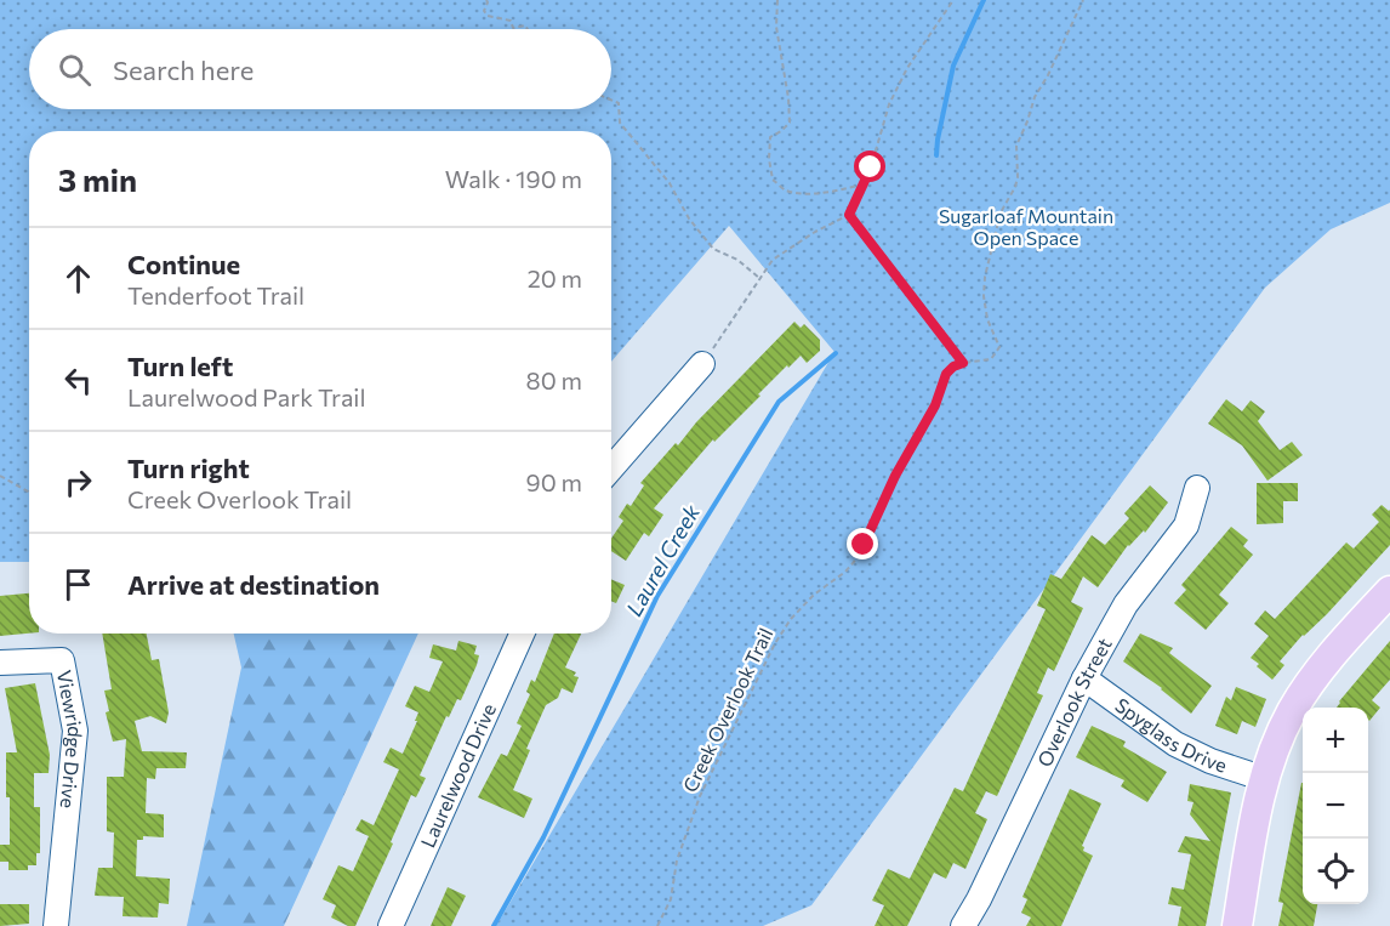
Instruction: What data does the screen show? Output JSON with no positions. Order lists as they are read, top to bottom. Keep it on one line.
{"streets":{"street":["Overlook Street","Spyglass Drive","Viewridge Drive","Laurelwood Drive"],"path":["Creek Overlook Trail"]},"crossings":[["Overlook Street","Spyglass Drive"]],"water":["Laurel Creek"],"parks":["Sugarloaf Mountain Open Space"],"page":{"search":"Search here","heading":["3 min","Walk · 190 m"],"list":[["Continue","Tenderfoot Trail","20 m"],["Turn left","Laurelwood Park Trail","80 m"],["Turn right","Creek Overlook Trail","90 m"],"Arrive at destination"],"map_buttons":["+","−"]}}
